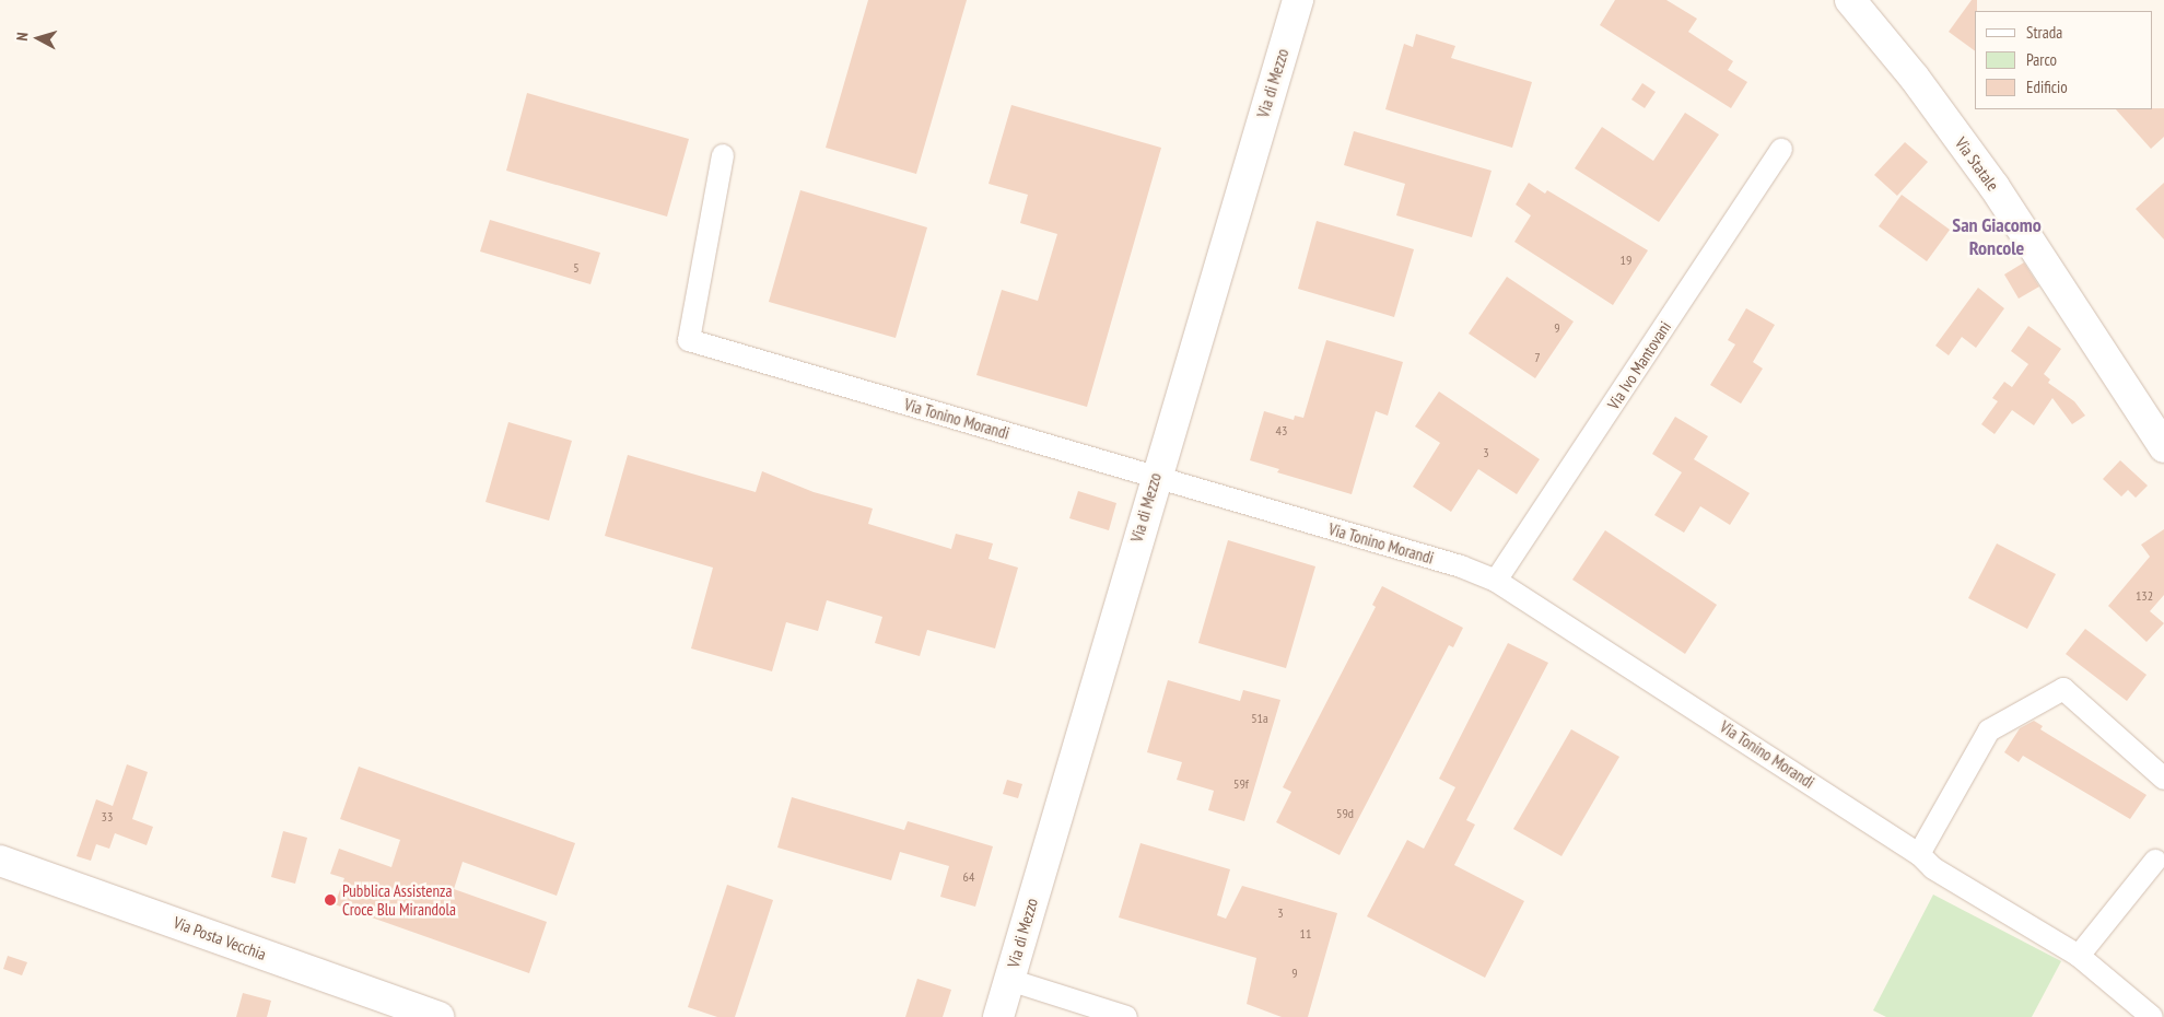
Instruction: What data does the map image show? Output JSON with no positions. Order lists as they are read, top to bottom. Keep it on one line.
{"streets":{"street":["Via di Mezzo","Via Statale","Via Ivo Mantovani","Via Tonino Morandi","Via Posta Vecchia"]},"crossings":[["Via di Mezzo","Via Tonino Morandi"],["Via Ivo Mantovani","Via Tonino Morandi"]],"districts":["San Giacomo Roncole"],"places":["Pubblica Assistenza Croce Blu Mirandola"],"house_numbers":["19","5","9","7","43","3","132","51a","59f","59d","33","64","3","11","9"],"legend":["Strada","Parco","Edificio"],"north":"left"}
